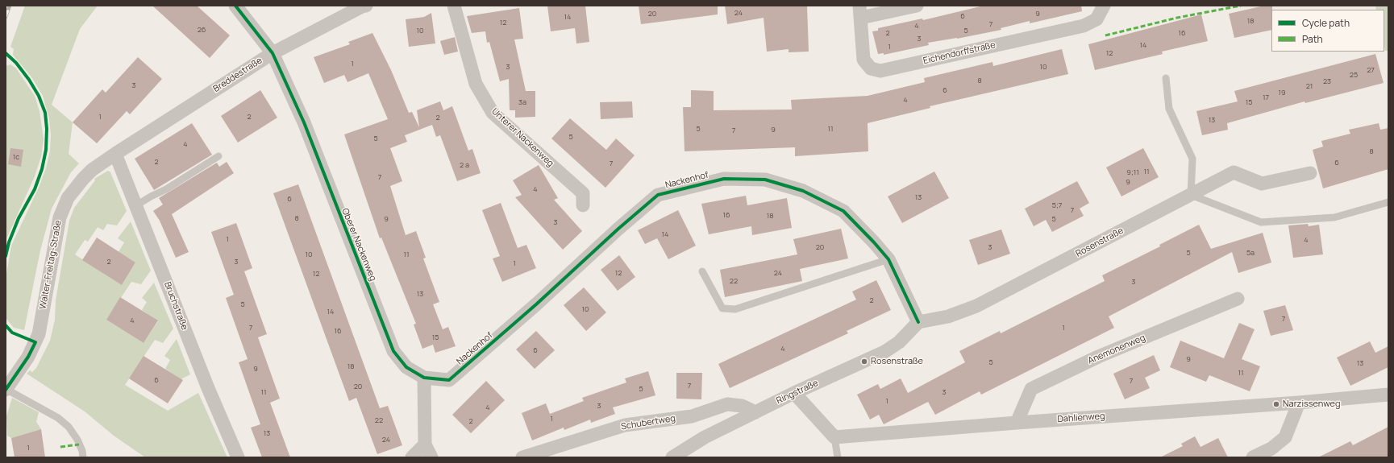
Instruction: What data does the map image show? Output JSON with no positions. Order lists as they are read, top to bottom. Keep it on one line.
{"streets":{"street":["Eichendorffstraße","Breddestraße","Unterer Nackenweg","Nackenhof","Rosenstraße","Oberer Nackenweg","Walter-Freitag-Straße","Bruchstraße","Anemonenweg","Ringstraße","Dahlienweg","Schubertweg"]},"crossings":[["Breddestraße","Oberer Nackenweg"],["Breddestraße","Walter-Freitag-Straße"],["Breddestraße","Bruchstraße"],["Nackenhof","Rosenstraße"],["Nackenhof","Oberer Nackenweg"],["Nackenhof","Ringstraße"],["Rosenstraße","Ringstraße"],["Walter-Freitag-Straße","Bruchstraße"],["Anemonenweg","Dahlienweg"],["Ringstraße","Schubertweg"]],"places":["Rosenstraße","Narzissenweg"],"house_numbers":["24","20","9","6","14","18","12","7","4","26","10","5","2","16","3","14","1","12","1","3","10","27","25","8","23","3","21","6","19","17","4","3a","15","1","2","2","13","5","11","9","7","5","5","4","8","1c","2","6","7","2 a","11","9;11","7","9","4","13","6","5;7","7","16","18","8","9","5","3","14","1","4","20","3","5","5a","10","11","2","3","1","12","24","12","22","3","13","2","5","10","14","7","4","7","1","16","15","4","6","9","5","13","18","9","11","6","7","7","20","5","11","3","1","3","4","1","22","2","13","24","1"],"legend":["Cycle path","Path"]}
